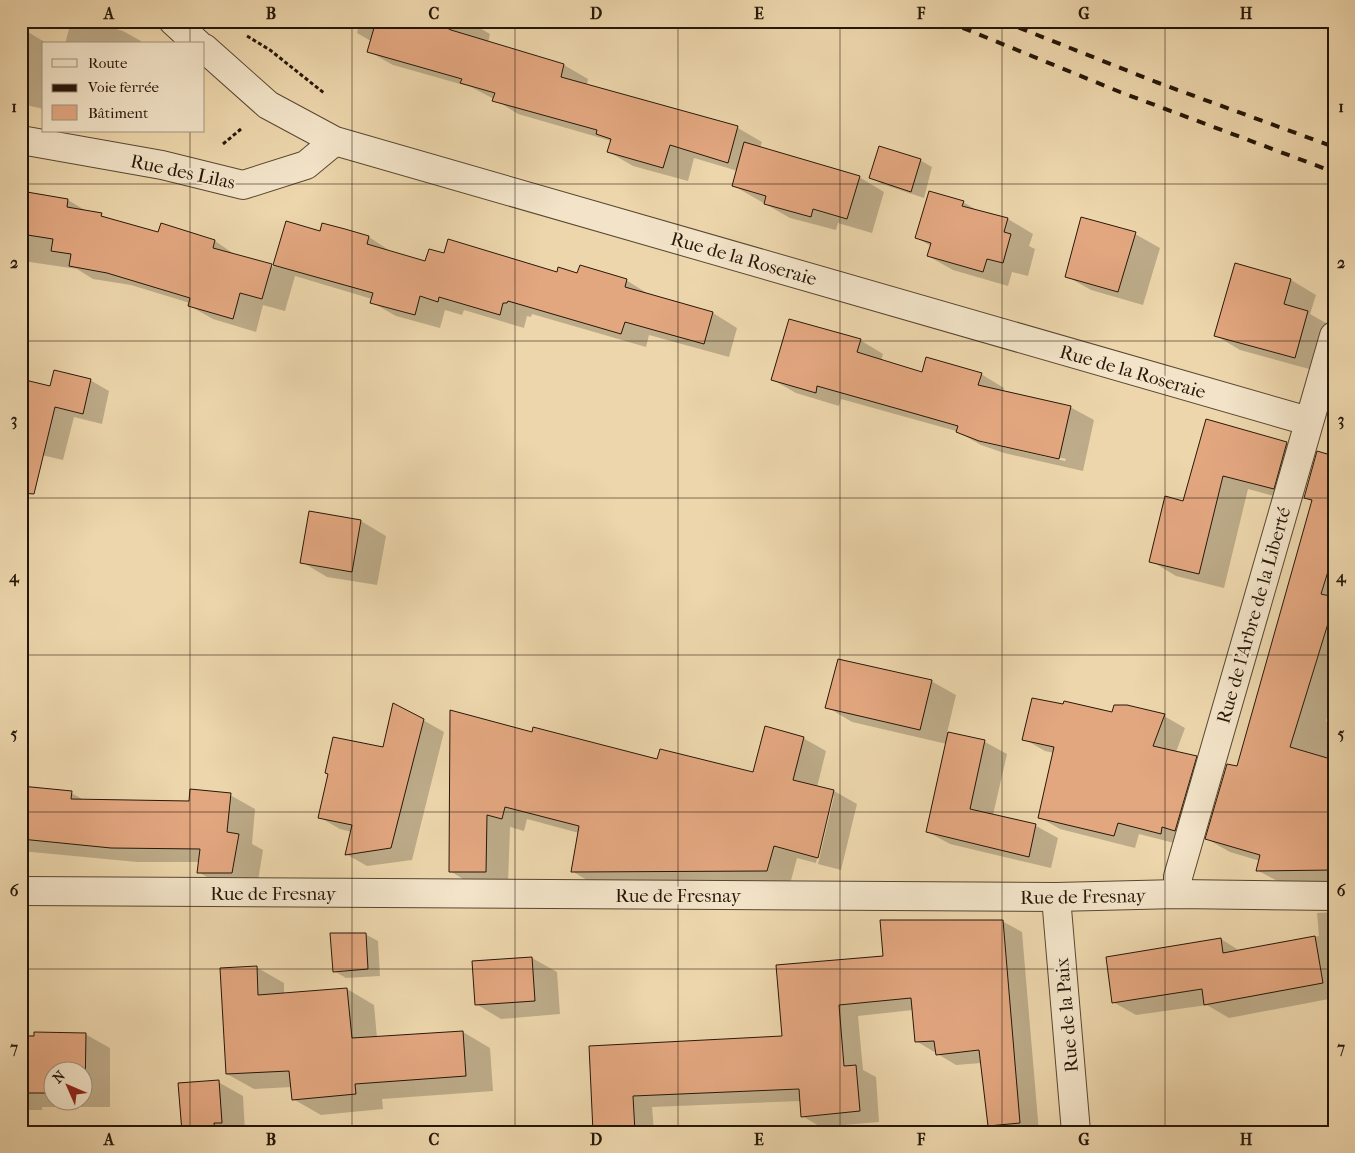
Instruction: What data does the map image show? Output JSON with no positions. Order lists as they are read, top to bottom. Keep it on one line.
{"streets":{"street":["Rue des Lilas","Rue de la Roseraie","Rue de l'Arbre de la Liberté","Rue de Fresnay","Rue de la Paix"]},"crossings":[["Rue des Lilas","Rue de la Roseraie"],["Rue de la Roseraie","Rue de l'Arbre de la Liberté"],["Rue de l'Arbre de la Liberté","Rue de Fresnay"],["Rue de Fresnay","Rue de la Paix"]],"legend":["Route","Voie ferrée","Bâtiment"],"north":"top left","grid":{"columns":["A","B","C","D","E","F","G","H"],"rows":["1","2","3","4","5","6","7"]}}
